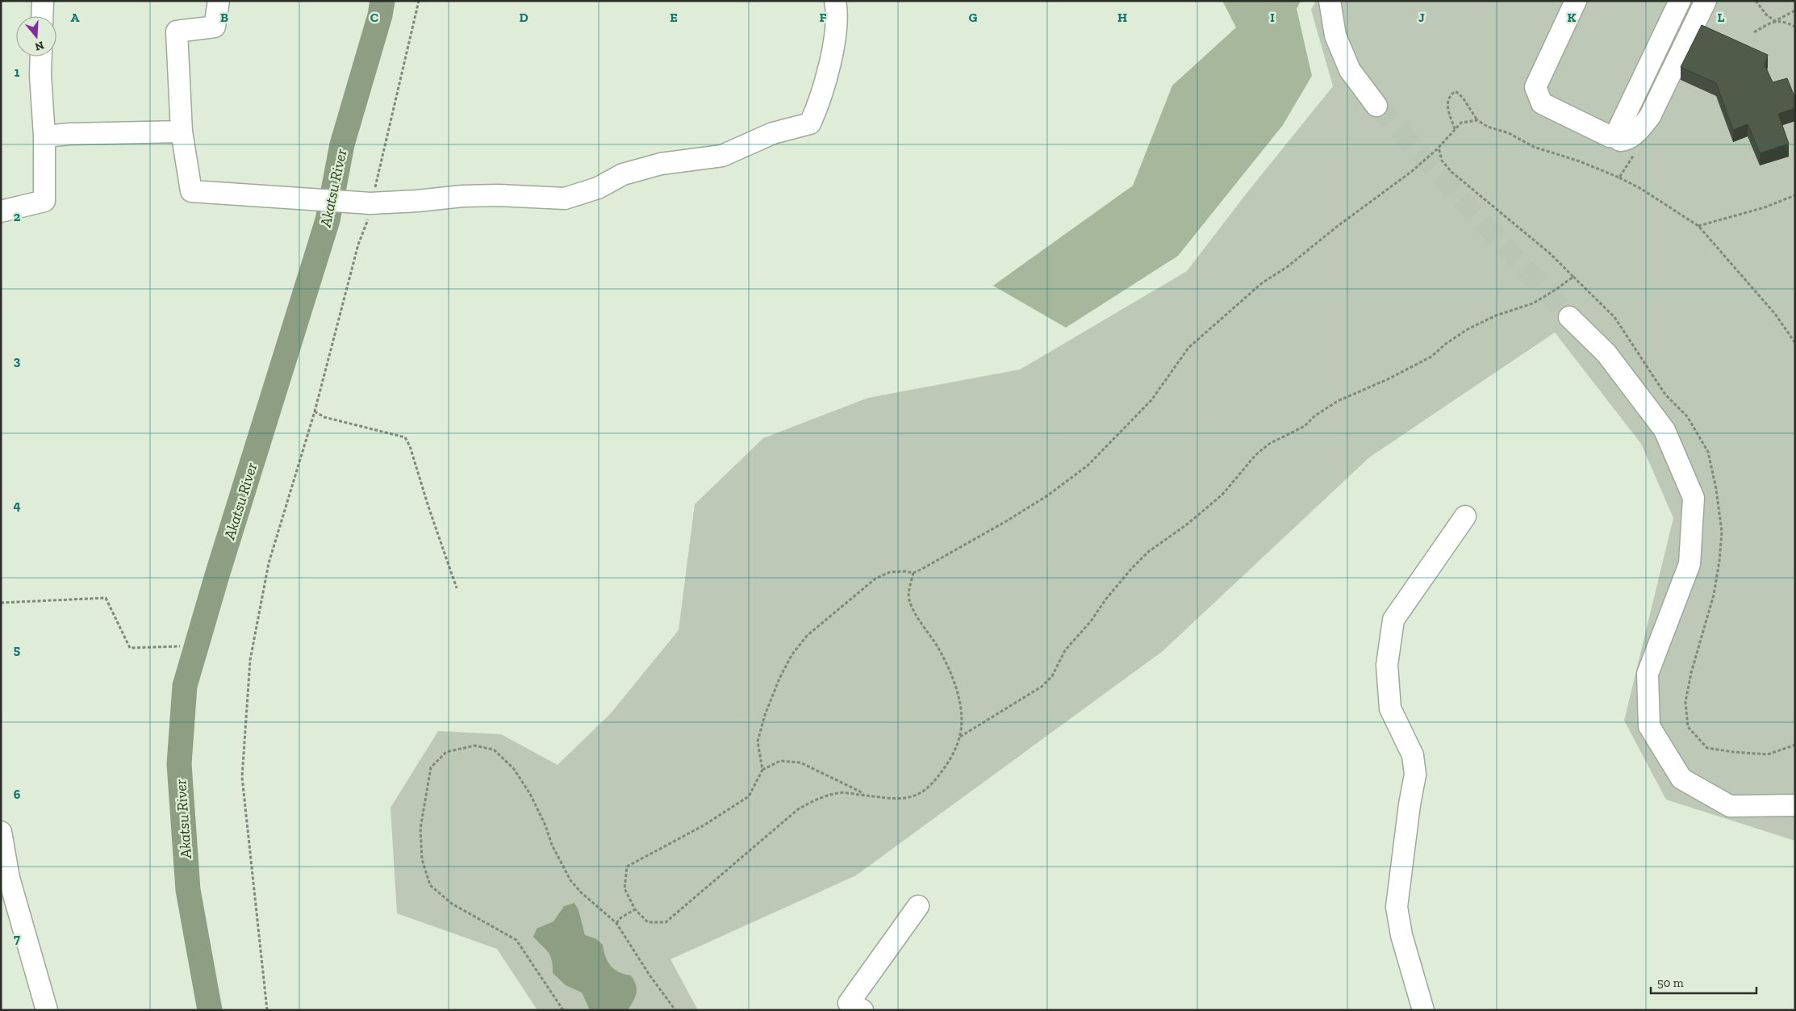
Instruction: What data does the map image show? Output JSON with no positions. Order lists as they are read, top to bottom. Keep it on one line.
{"water":["Akatsu River"],"scale_bar":"50 m","north":"bottom","grid":{"columns":["A","B","C","D","E","F","G","H","I","J","K","L"],"rows":["1","2","3","4","5","6","7"]}}
